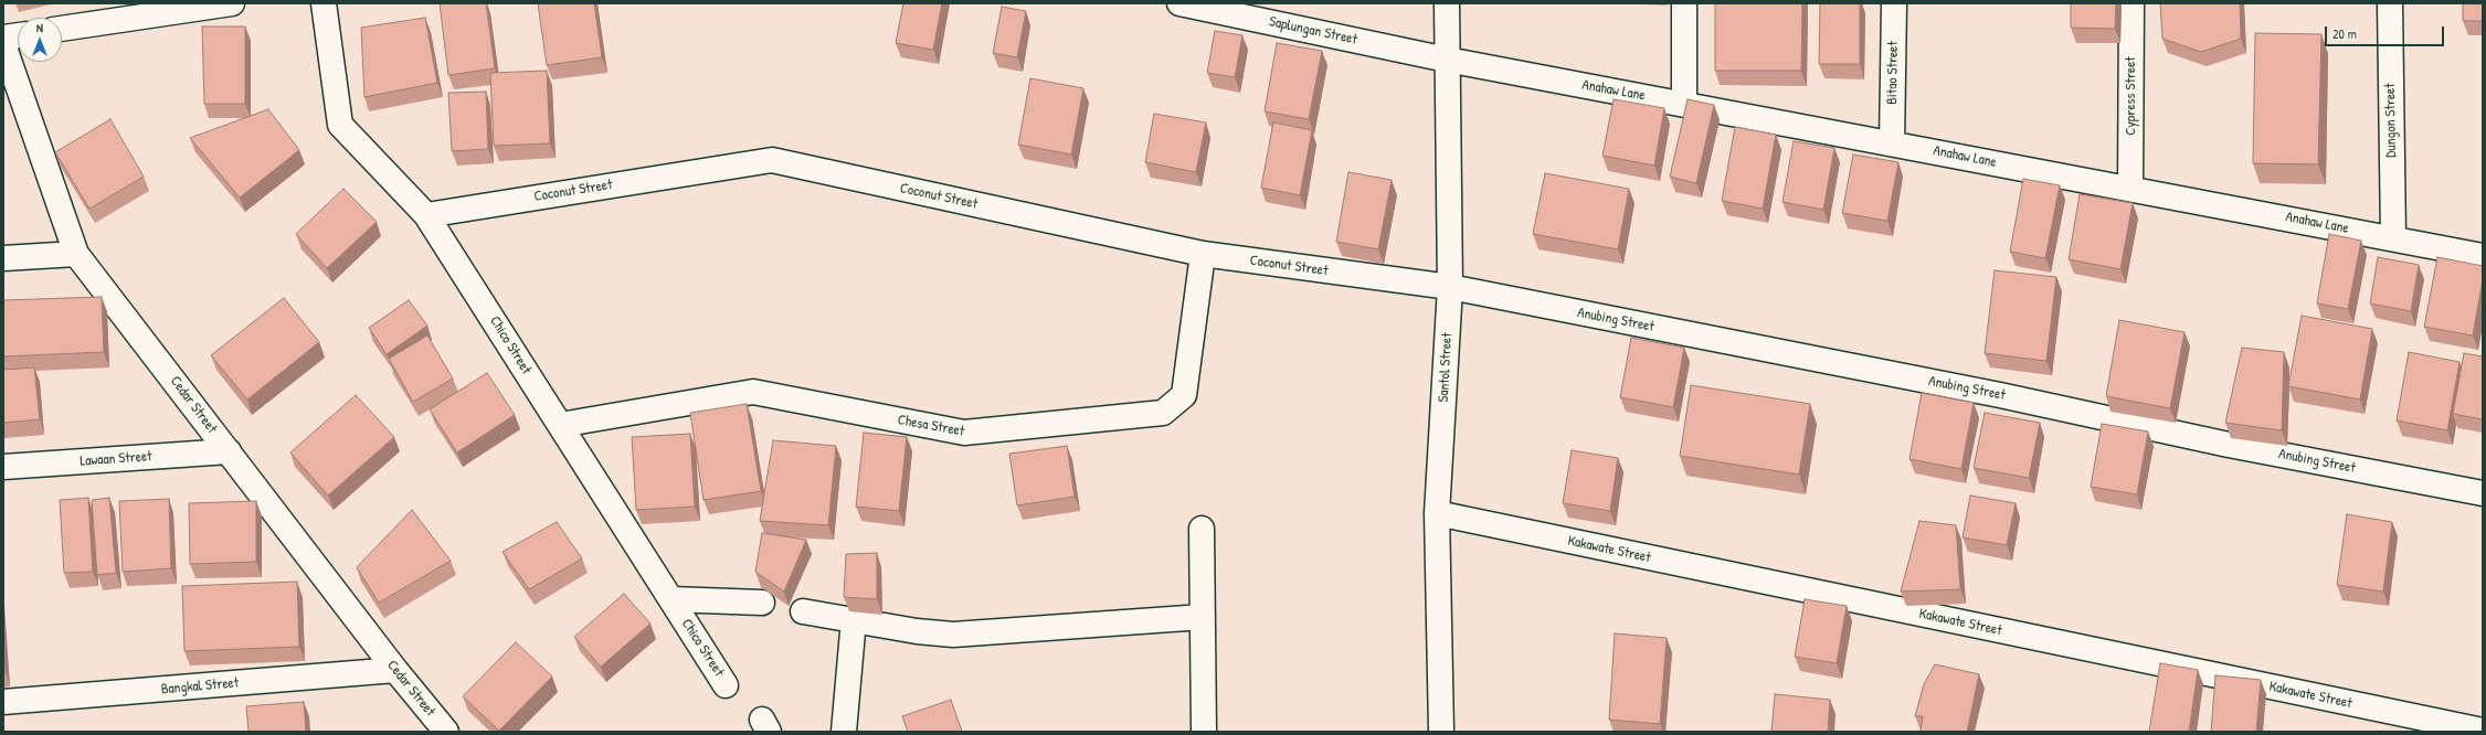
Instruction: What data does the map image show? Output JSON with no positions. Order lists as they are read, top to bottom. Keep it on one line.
{"streets":{"street":["Saplungan Street","Bitao Street","Anahaw Lane","Cypress Street","Dungon Street","Coconut Street","Anubing Street","Chico Street","Santol Street","Cedar Street","Chesa Street","Lawaan Street","Kakawate Street","Bangkal Street"]},"crossings":[["Saplungan Street","Anahaw Lane"],["Saplungan Street","Santol Street"],["Bitao Street","Anahaw Lane"],["Anahaw Lane","Cypress Street"],["Anahaw Lane","Dungon Street"],["Anahaw Lane","Santol Street"],["Coconut Street","Anubing Street"],["Coconut Street","Chico Street"],["Coconut Street","Santol Street"],["Coconut Street","Chesa Street"],["Anubing Street","Santol Street"],["Chico Street","Chesa Street"],["Santol Street","Kakawate Street"],["Cedar Street","Lawaan Street"],["Cedar Street","Bangkal Street"]],"scale_bar":"20 m","north":"top"}
